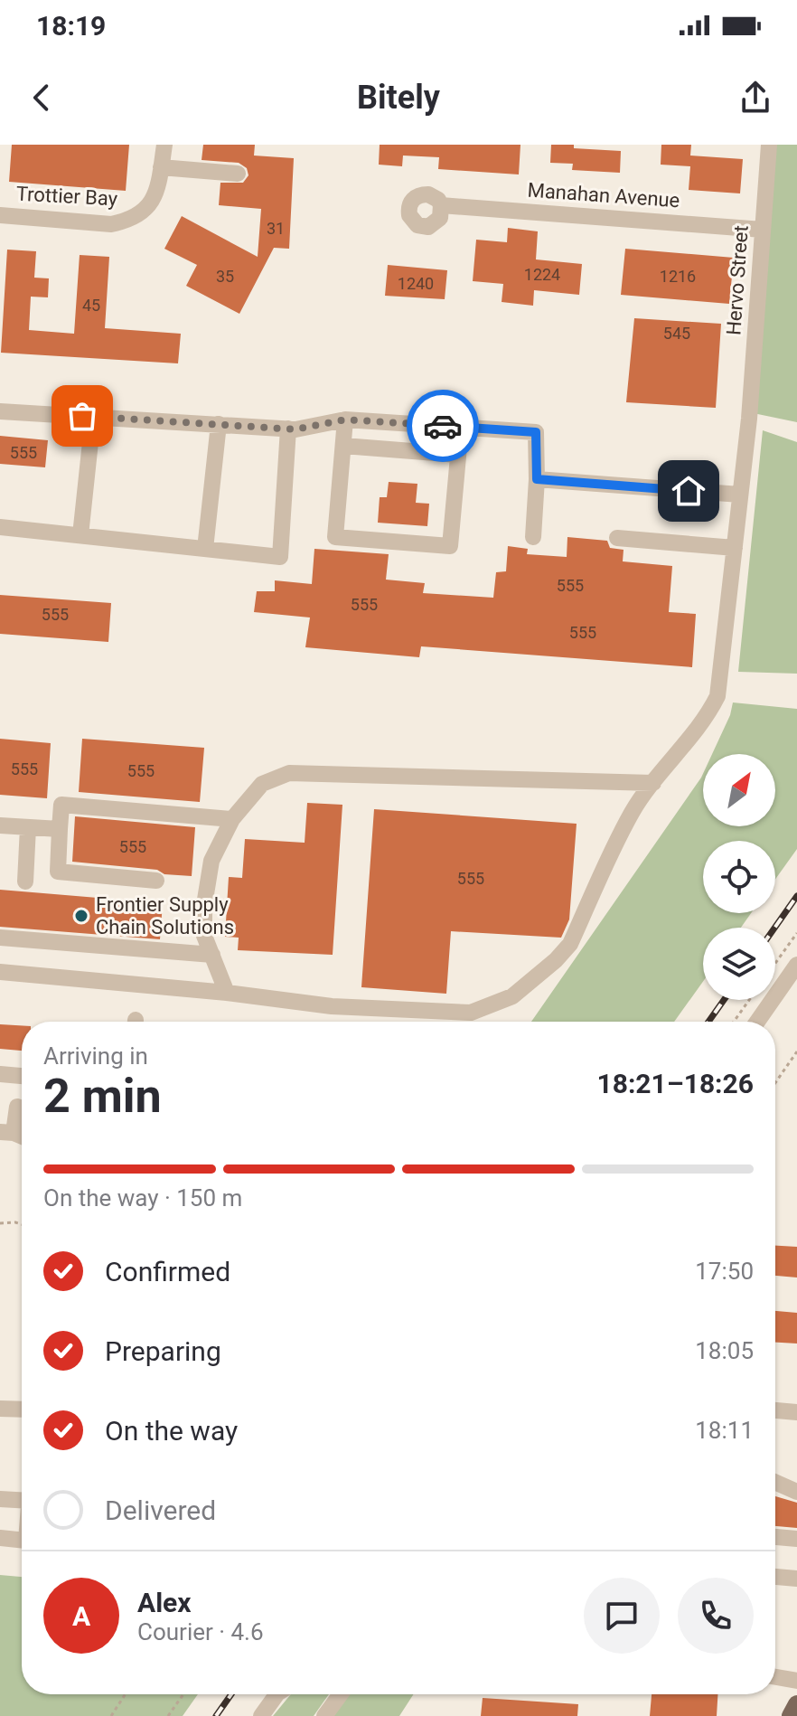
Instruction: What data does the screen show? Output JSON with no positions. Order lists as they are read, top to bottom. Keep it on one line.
{"streets":{"street":["Manahan Avenue","Trottier Bay","Hervo Street"]},"crossings":[["Manahan Avenue","Hervo Street"]],"places":["Frontier Supply Chain Solutions"],"house_numbers":["31","1224","35","1216","1240","45","545","555","555","555","555","555","555","555","555","555"],"north":"top right","page":{"status":"18:19","header":"Bitely","heading":["2 min","Arriving in","18:21–18:26"],"panel":["Alex","Courier · 4.6"],"bar":"On the way · 150 m","list":[["Confirmed","17:50"],["Preparing","18:05"],["On the way","18:11"],"Delivered"],"round":"A"}}
